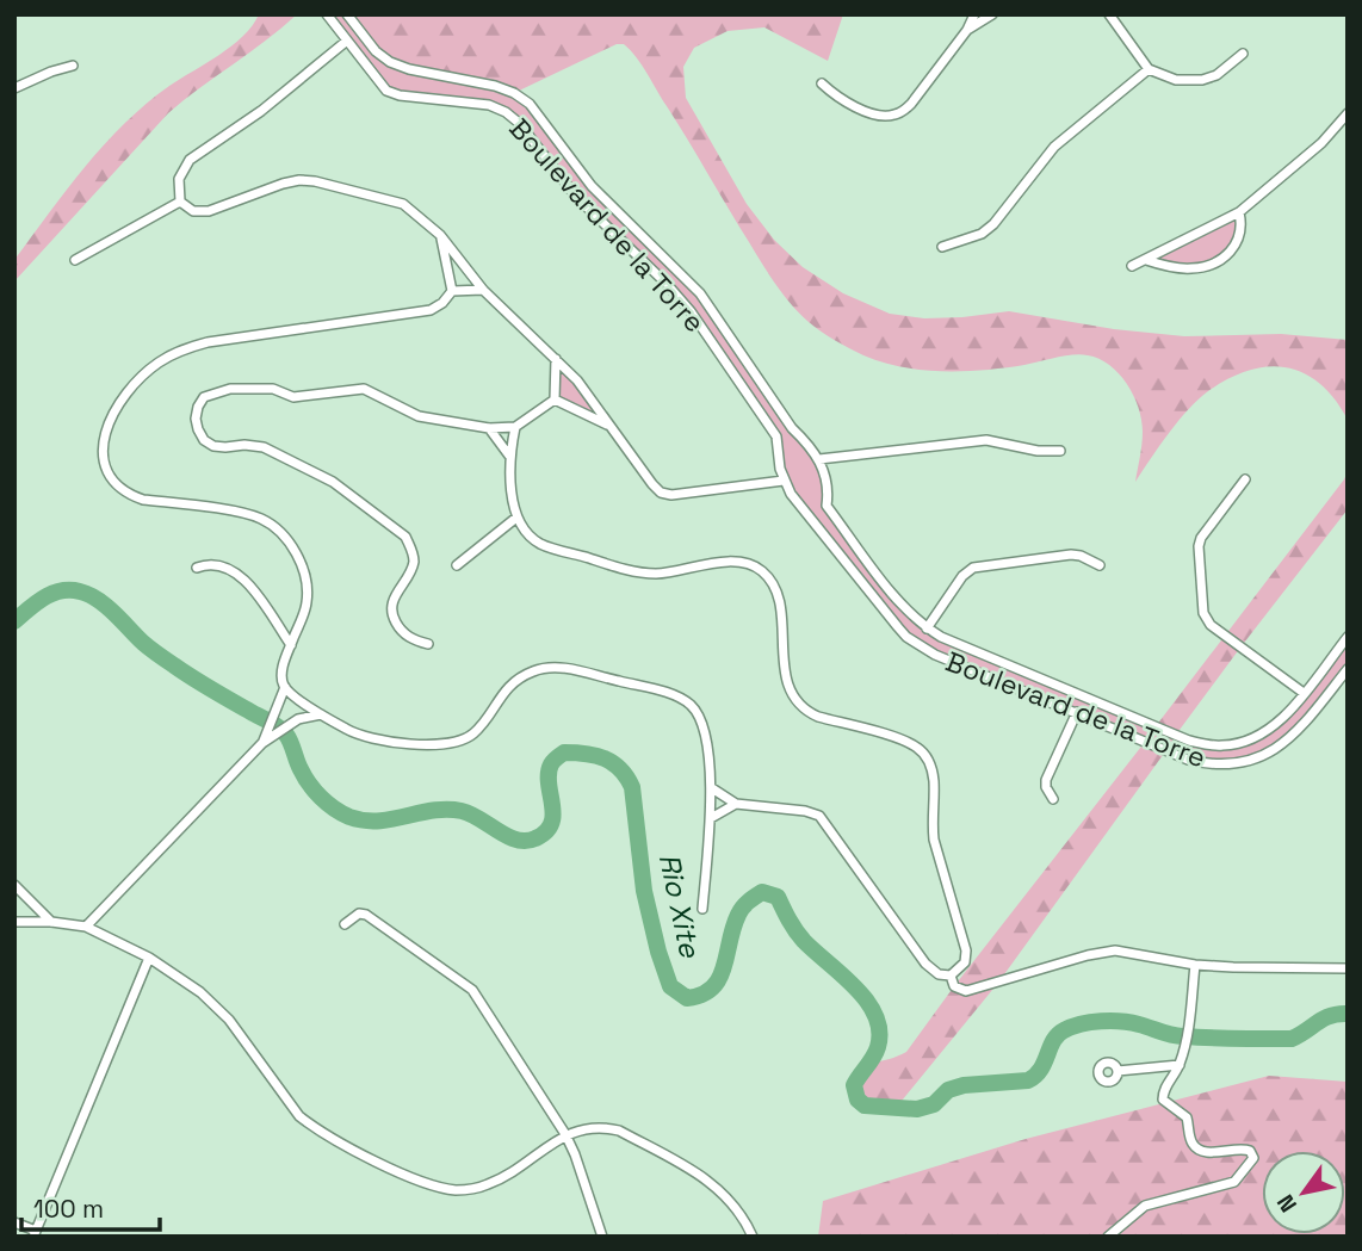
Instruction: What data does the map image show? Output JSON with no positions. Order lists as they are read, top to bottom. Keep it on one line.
{"streets":{"street":["Boulevard de la Torre"]},"water":["Rio Xite"],"scale_bar":"100 m","north":"bottom left"}
